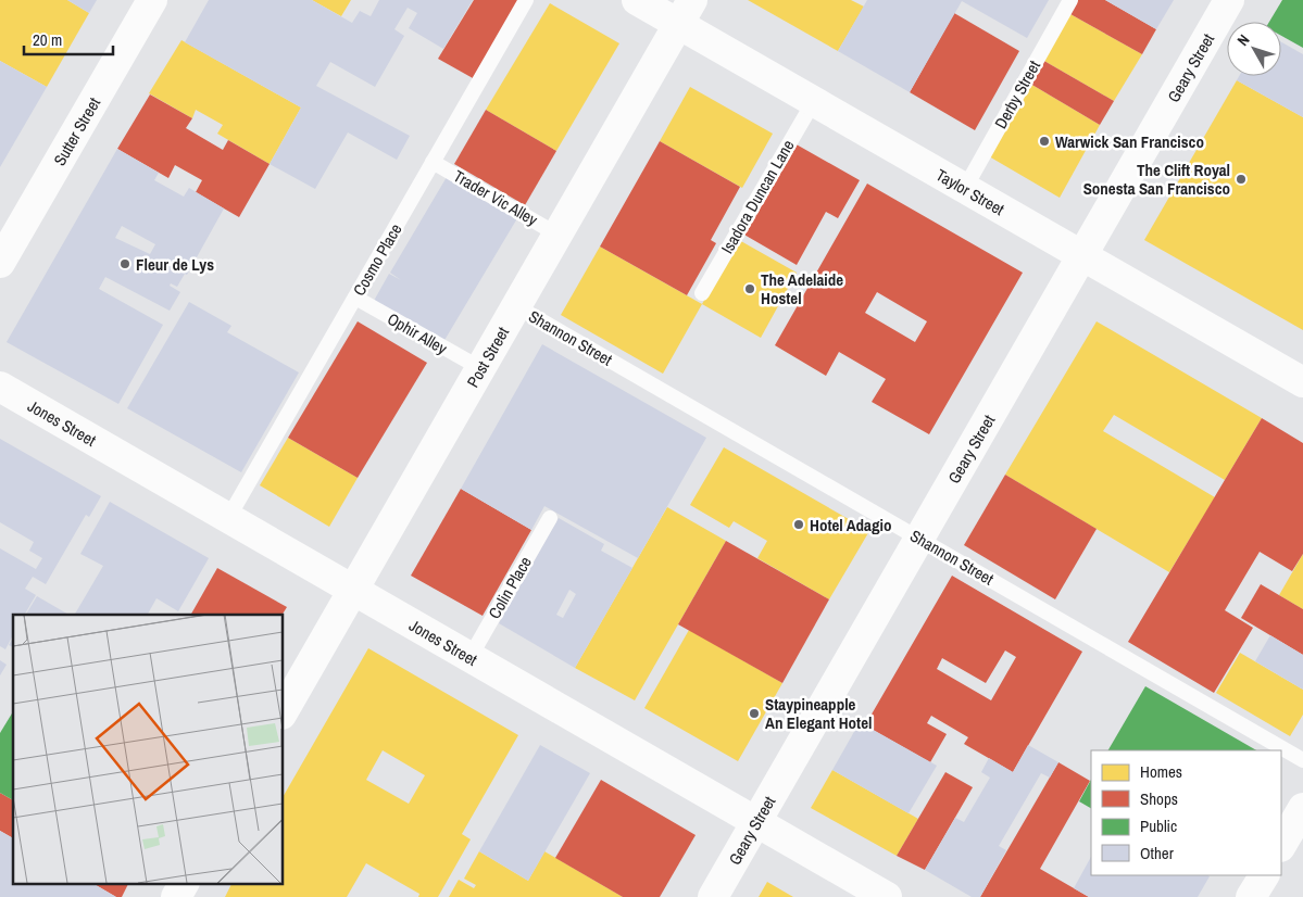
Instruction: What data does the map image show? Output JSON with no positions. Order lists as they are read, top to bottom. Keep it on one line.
{"streets":{"main road":["Geary Street","Sutter Street","Taylor Street","Post Street","Jones Street"],"lane":["Derby Street","Isadora Duncan Lane","Trader Vic Alley","Cosmo Place","Ophir Alley","Shannon Street","Colin Place"]},"crossings":[["Geary Street","Taylor Street"],["Geary Street","Shannon Street"],["Geary Street","Jones Street"],["Derby Street","Taylor Street"],["Taylor Street","Isadora Duncan Lane"],["Taylor Street","Post Street"],["Trader Vic Alley","Cosmo Place"],["Trader Vic Alley","Post Street"],["Cosmo Place","Ophir Alley"],["Cosmo Place","Jones Street"],["Ophir Alley","Post Street"],["Shannon Street","Post Street"],["Post Street","Jones Street"],["Jones Street","Colin Place"]],"places":["Warwick San Francisco","The Clift Royal Sonesta San Francisco","Fleur de Lys","The Adelaide Hostel","Hotel Adagio","Staypineapple An Elegant Hotel"],"legend":["Homes","Shops","Public","Other"],"scale_bar":"20 m","north":"top left"}
